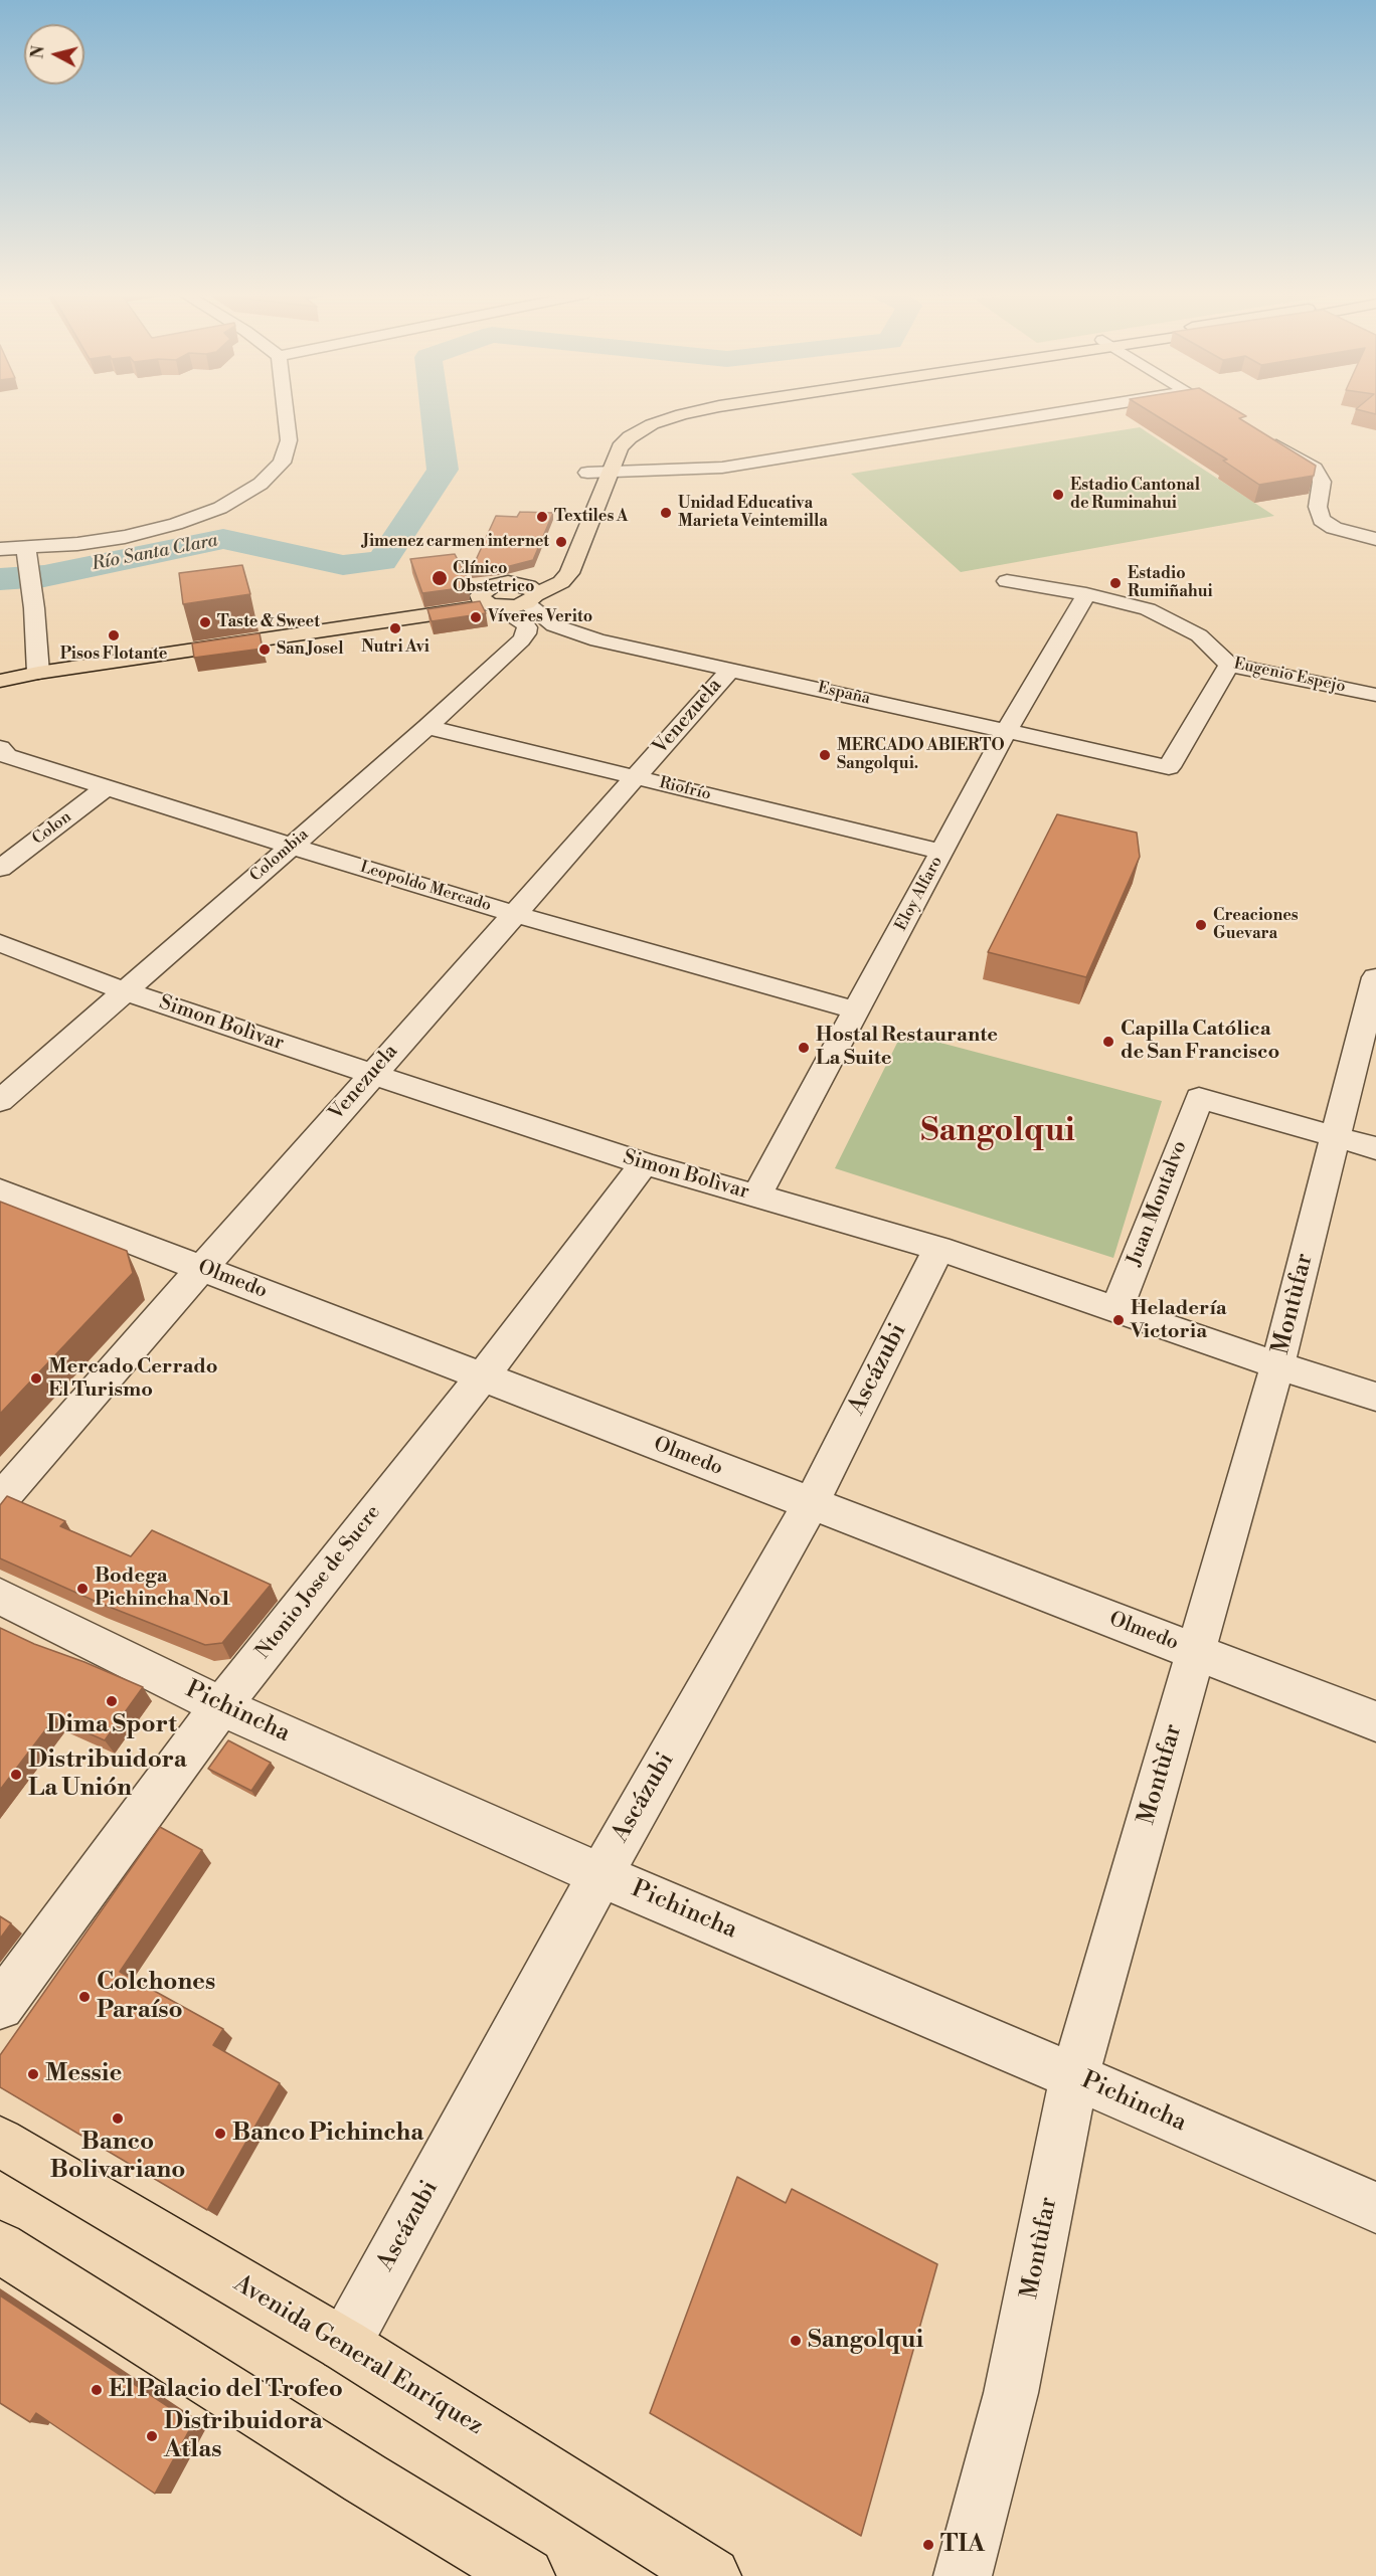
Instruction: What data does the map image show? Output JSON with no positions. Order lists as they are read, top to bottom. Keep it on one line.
{"streets":{"main road":["Avenida General Enríquez"],"street":["Eugenio Espejo","España","Venezuela","Riofrío","Colon","Colombia","Leopoldo Mercado","Eloy Alfaro","Simon Bolìvar","Juan Montalvo","Olmedo","Montùfar","Ascázubi","Ntonio Jose de Sucre","Pichincha"]},"crossings":[["Eugenio Espejo","España"],["Eugenio Espejo","Eloy Alfaro"],["España","Venezuela"],["España","Eloy Alfaro"],["Venezuela","Riofrío"],["Venezuela","Leopoldo Mercado"],["Venezuela","Simon Bolìvar"],["Venezuela","Olmedo"],["Riofrío","Colombia"],["Riofrío","Eloy Alfaro"],["Colon","Leopoldo Mercado"],["Colombia","Leopoldo Mercado"],["Colombia","Simon Bolìvar"],["Leopoldo Mercado","Eloy Alfaro"],["Eloy Alfaro","Simon Bolìvar"],["Simon Bolìvar","Juan Montalvo"],["Simon Bolìvar","Montùfar"],["Simon Bolìvar","Ascázubi"],["Simon Bolìvar","Ntonio Jose de Sucre"],["Juan Montalvo","Montùfar"],["Olmedo","Montùfar"],["Olmedo","Ascázubi"],["Olmedo","Ntonio Jose de Sucre"],["Montùfar","Pichincha"],["Ascázubi","Pichincha"],["Ascázubi","Avenida General Enríquez"],["Ntonio Jose de Sucre","Pichincha"]],"districts":["Sangolqui"],"water":["Río Santa Clara"],"places":["Estadio Cantonal de Ruminahui","Unidad Educativa Marieta Veintemilla","Textiles A","Jimenez carmen internet","Clínico Obstetrico","Estadio Rumiñahui","Víveres Verito","Taste & Sweet","Nutri Avi","Pisos Flotante","San Josel","MERCADO ABIERTO Sangolqui.","Creaciones Guevara","Capilla Católica de San Francisco","Hostal Restaurante La Suite","Heladería Victoria","Mercado Cerrado El Turismo","Bodega Pichincha No1","Dima Sport","Distribuidora La Unión","Colchones Paraíso","Messie","Banco Bolivariano","Banco Pichincha","Sangolqui","El Palacio del Trofeo","Distribuidora Atlas","TIA"],"north":"left"}
